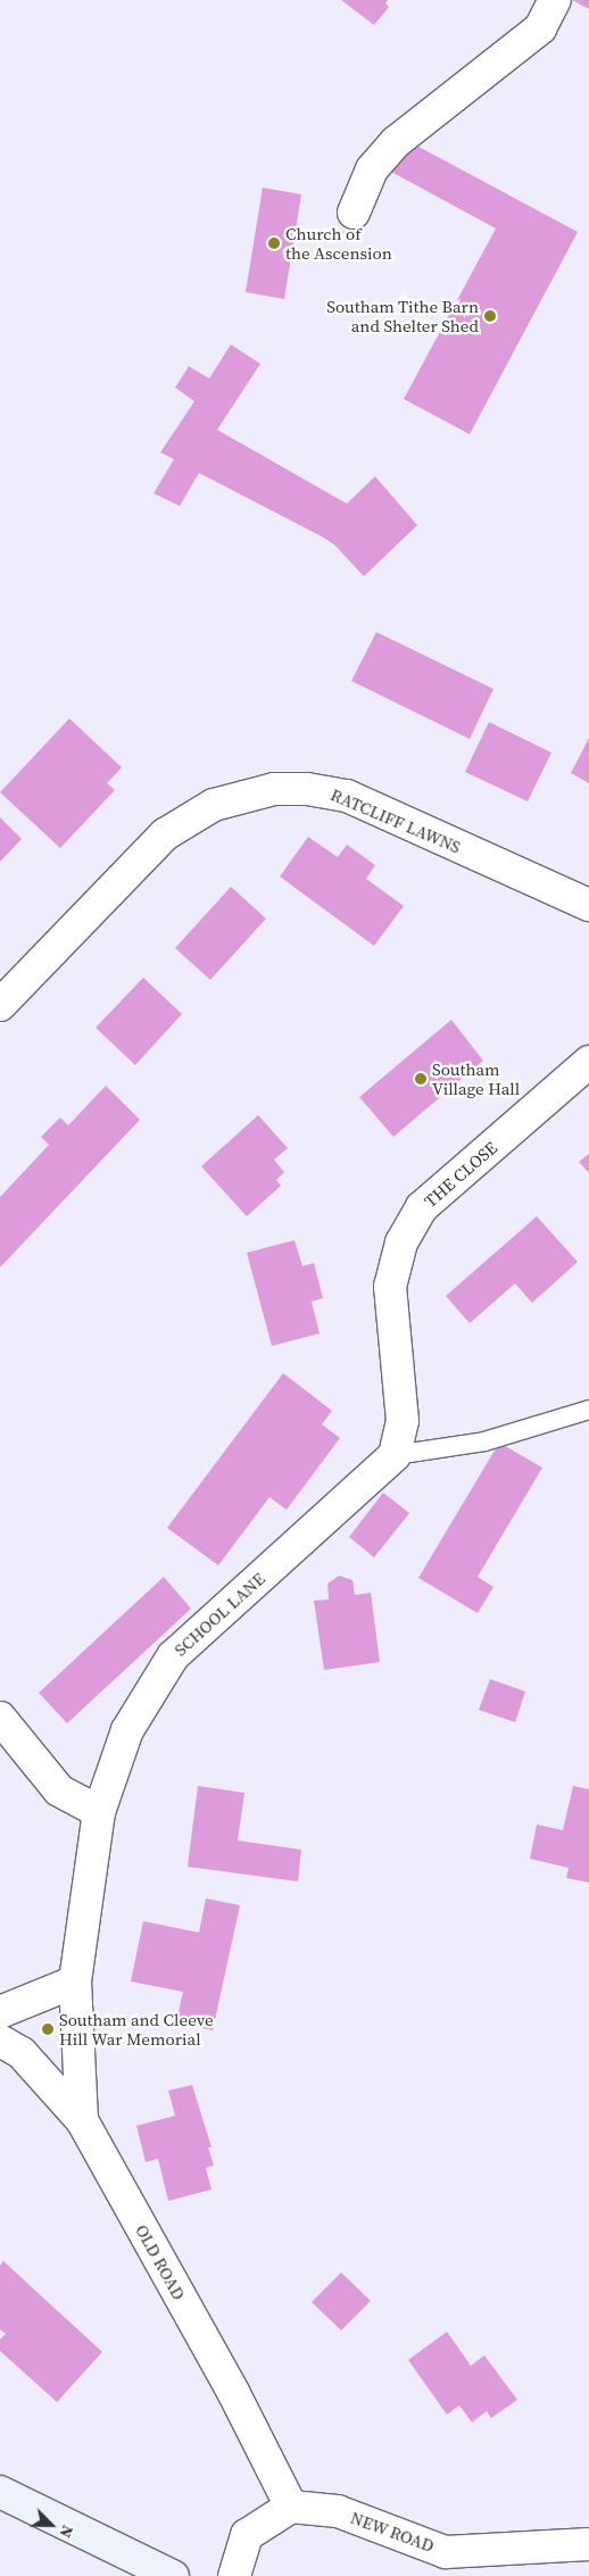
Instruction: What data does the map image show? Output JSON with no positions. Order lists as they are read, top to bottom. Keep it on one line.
{"streets":{"street":["RATCLIFF LAWNS","THE CLOSE","SCHOOL LANE","OLD ROAD","NEW ROAD"]},"crossings":[["THE CLOSE","SCHOOL LANE"],["SCHOOL LANE","OLD ROAD"],["OLD ROAD","NEW ROAD"]],"places":["Church of the Ascension","Southam Tithe Barn and Shelter Shed","Southam Village Hall","Southam and Cleeve Hill War Memorial"],"north":"bottom right"}
